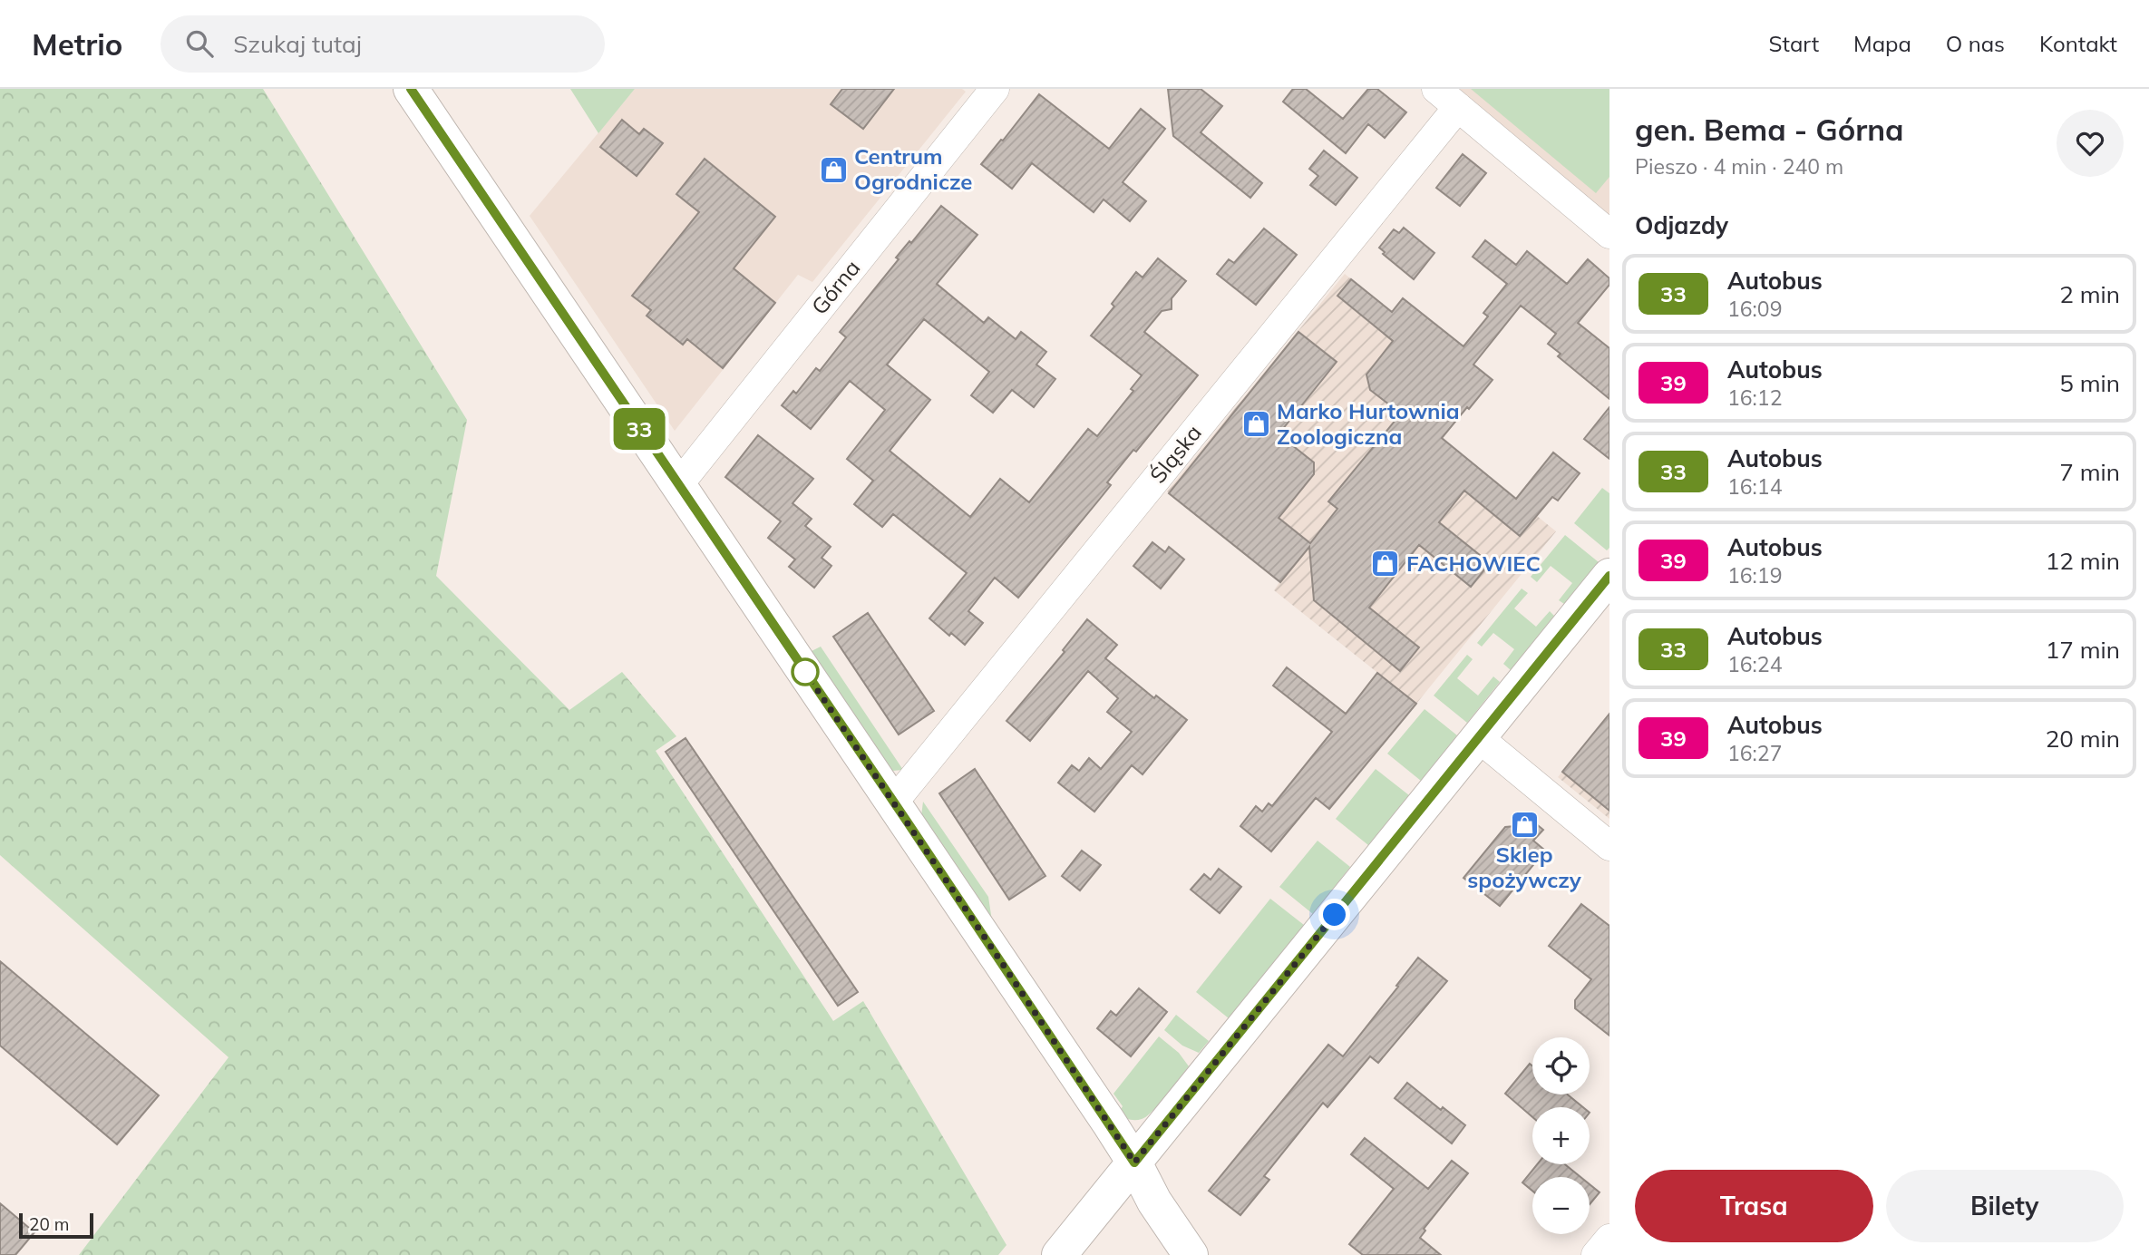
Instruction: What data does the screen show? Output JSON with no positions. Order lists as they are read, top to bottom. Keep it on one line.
{"streets":{"street":["Górna","Śląska"]},"places":{"shop":["Centrum Ogrodnicze","Marko Hurtownia Zoologiczna","FACHOWIEC","Sklep spożywczy"]},"lines":["bus line 33"],"scale_bar":"20 m","page":{"header":"Metrio","search":"Szukaj tutaj","nav":["Start","Mapa","O nas","Kontakt"],"on_map":"33","heading":[["gen. Bema - Górna","Pieszo · 4 min · 240 m"],"Odjazdy"],"list":[{"mark":"33","name":"Autobus","note":"16:09","value":"2 min"},{"mark":"39","name":"Autobus","note":"16:12","value":"5 min"},{"mark":"33","name":"Autobus","note":"16:14","value":"7 min"},{"mark":"39","name":"Autobus","note":"16:19","value":"12 min"},{"mark":"33","name":"Autobus","note":"16:24","value":"17 min"},{"mark":"39","name":"Autobus","note":"16:27","value":"20 min"}],"map_buttons":["+","−"],"buttons":["Trasa","Bilety"],"scale":"20 m"}}
